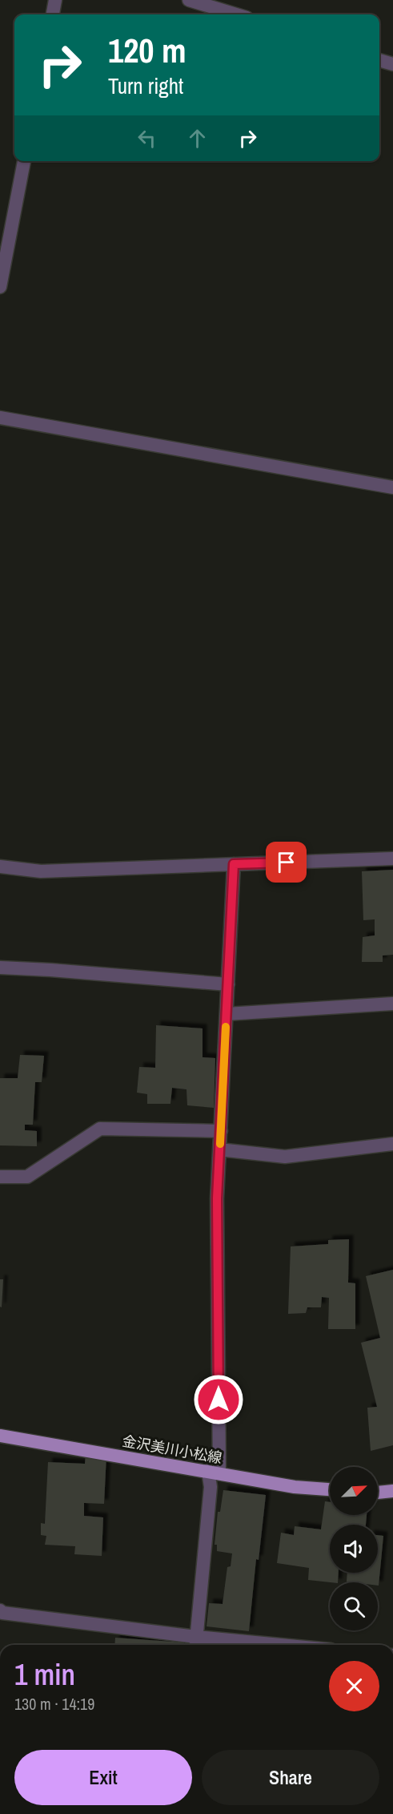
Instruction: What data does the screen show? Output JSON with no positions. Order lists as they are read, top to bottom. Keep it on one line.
{"streets":{"main road":["金沢美川小松線"]},"north":"top right","page":{"turn":["120 m","Turn right"],"heading":["1 min","130 m · 14:19"],"buttons":["Exit","Share"]}}
